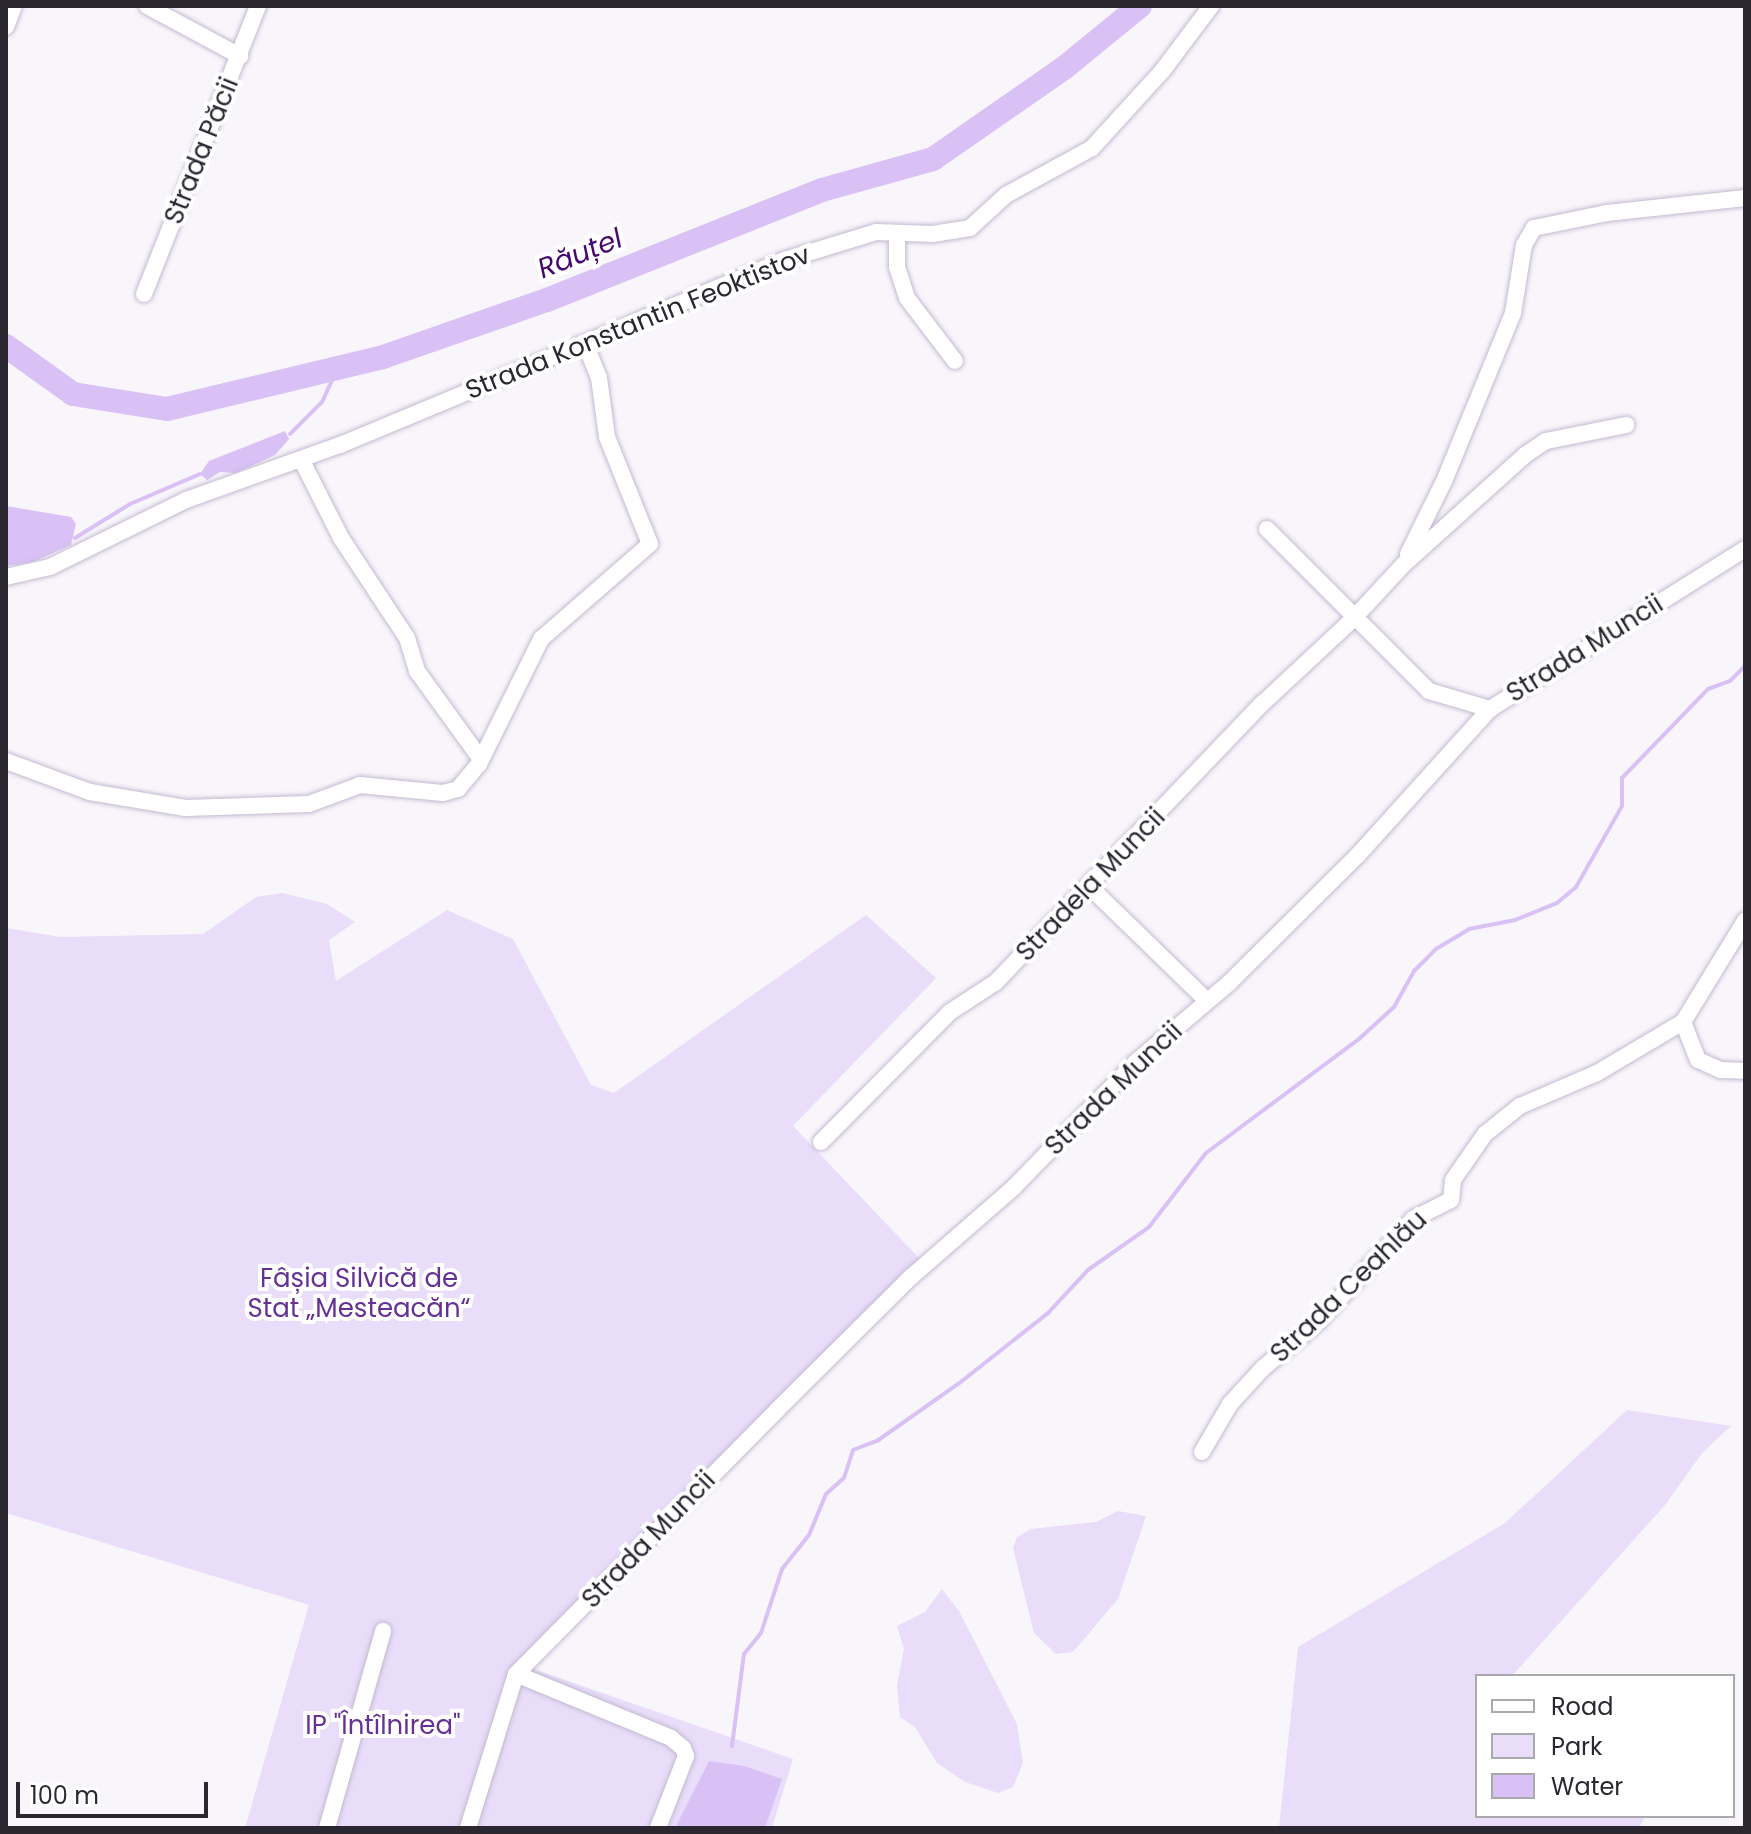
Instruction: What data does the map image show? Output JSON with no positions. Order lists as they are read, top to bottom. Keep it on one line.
{"streets":{"street":["Strada Păcii","Strada Konstantin Feoktistov","Strada Muncii","Stradela Muncii","Strada Ceahlău"]},"water":["Răuțel"],"parks":["Fâșia Silvică de Stat „Mesteacăn“","IP \"Întîlnirea\""],"legend":["Road","Park","Water"],"scale_bar":"100 m"}
